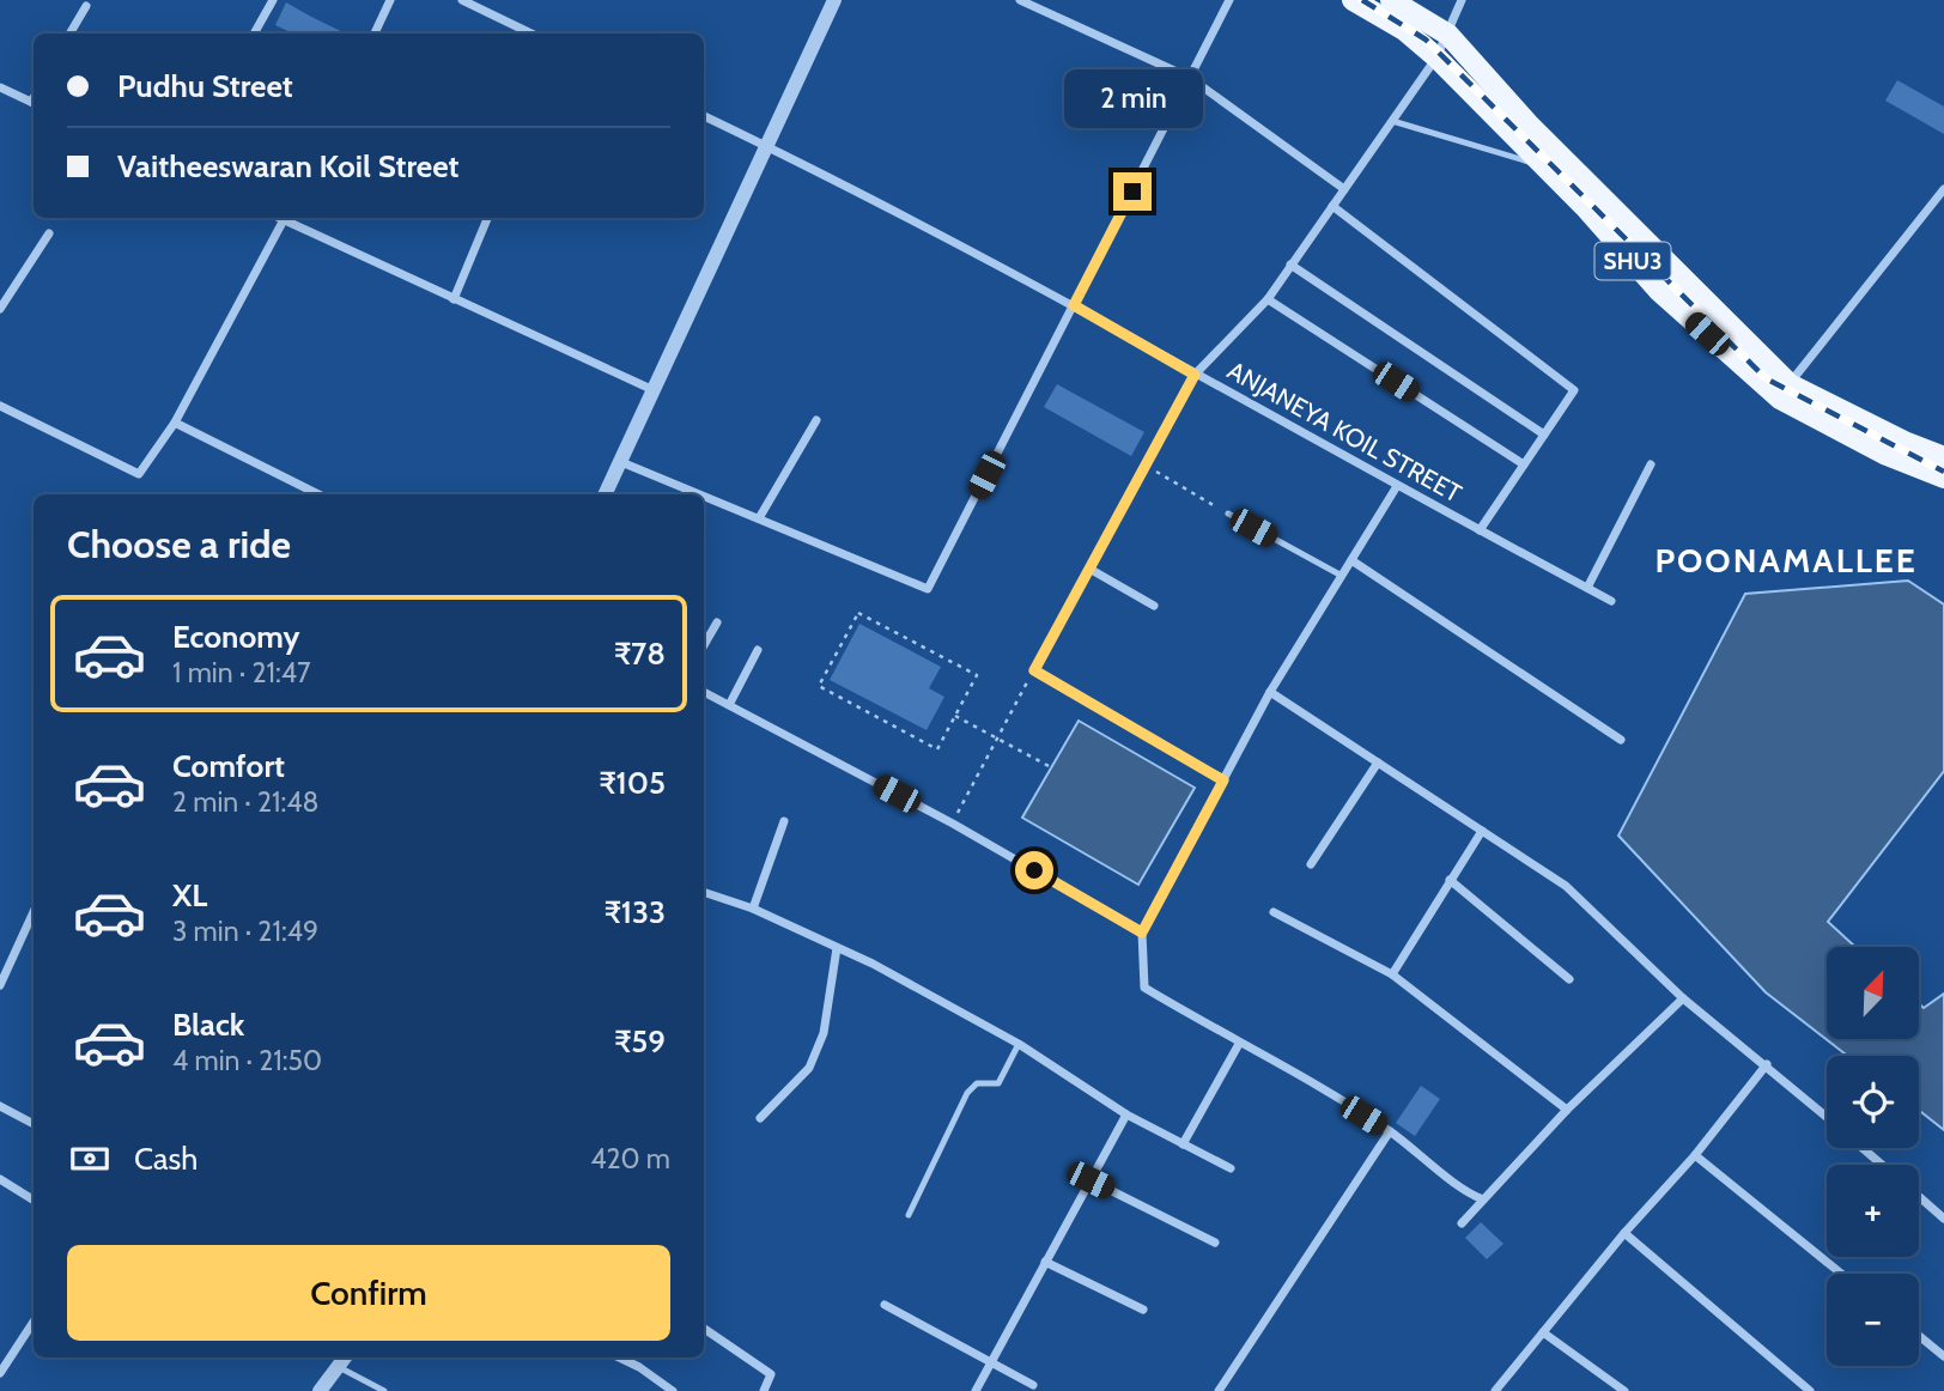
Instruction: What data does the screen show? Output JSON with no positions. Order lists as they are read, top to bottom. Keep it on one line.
{"streets":{"main road":["SHU3"],"street":["ANJANEYA KOIL STREET"]},"districts":["POONAMALLEE"],"north":"top right","page":{"banner":["Pudhu Street","Vaitheeswaran Koil Street"],"bubble":"2 min","heading":"Choose a ride","list":[{"name":"Economy","note":"1 min · 21:47","value":"₹78"},{"name":"Comfort","note":"2 min · 21:48","value":"₹105"},{"name":"XL","note":"3 min · 21:49","value":"₹133"},{"name":"Black","note":"4 min · 21:50","value":"₹59"}],"map_buttons":["+","−"],"pay":["Cash","420 m"],"buttons":"Confirm"}}
